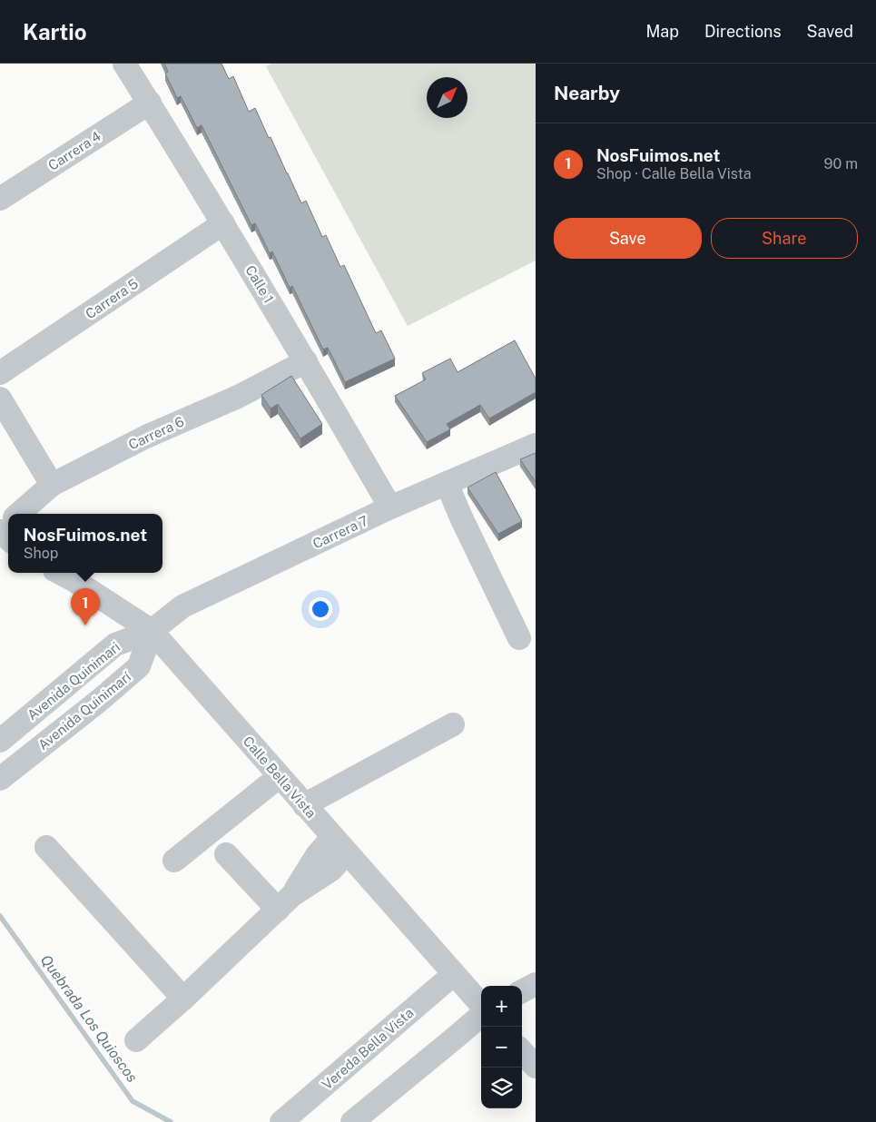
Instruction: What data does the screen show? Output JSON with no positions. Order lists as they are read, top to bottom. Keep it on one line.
{"streets":{"street":["Carrera 4","Calle 1","Carrera 5","Carrera 6","Carrera 7","Avenida Quinimari","Avenida Quinimarí","Calle Bella Vista","Vereda Bella Vista"]},"crossings":[["Carrera 4","Calle 1"],["Calle 1","Carrera 5"],["Calle 1","Carrera 6"],["Calle 1","Carrera 7"],["Carrera 7","Avenida Quinimari"],["Carrera 7","Avenida Quinimarí"],["Carrera 7","Calle Bella Vista"],["Avenida Quinimari","Avenida Quinimarí"],["Avenida Quinimari","Calle Bella Vista"],["Avenida Quinimarí","Calle Bella Vista"],["Calle Bella Vista","Vereda Bella Vista"]],"water":["Quebrada Los Quioscos"],"north":"top right","page":{"header":"Kartio","nav":["Map","Directions","Saved"],"heading":"Nearby","list":[{"mark":"1","name":"NosFuimos.net","note":"Shop · Calle Bella Vista","value":"90 m"}],"buttons":["Save","Share"],"popup":["NosFuimos.net","Shop"],"pins":"1","map_buttons":["+","−"]}}
